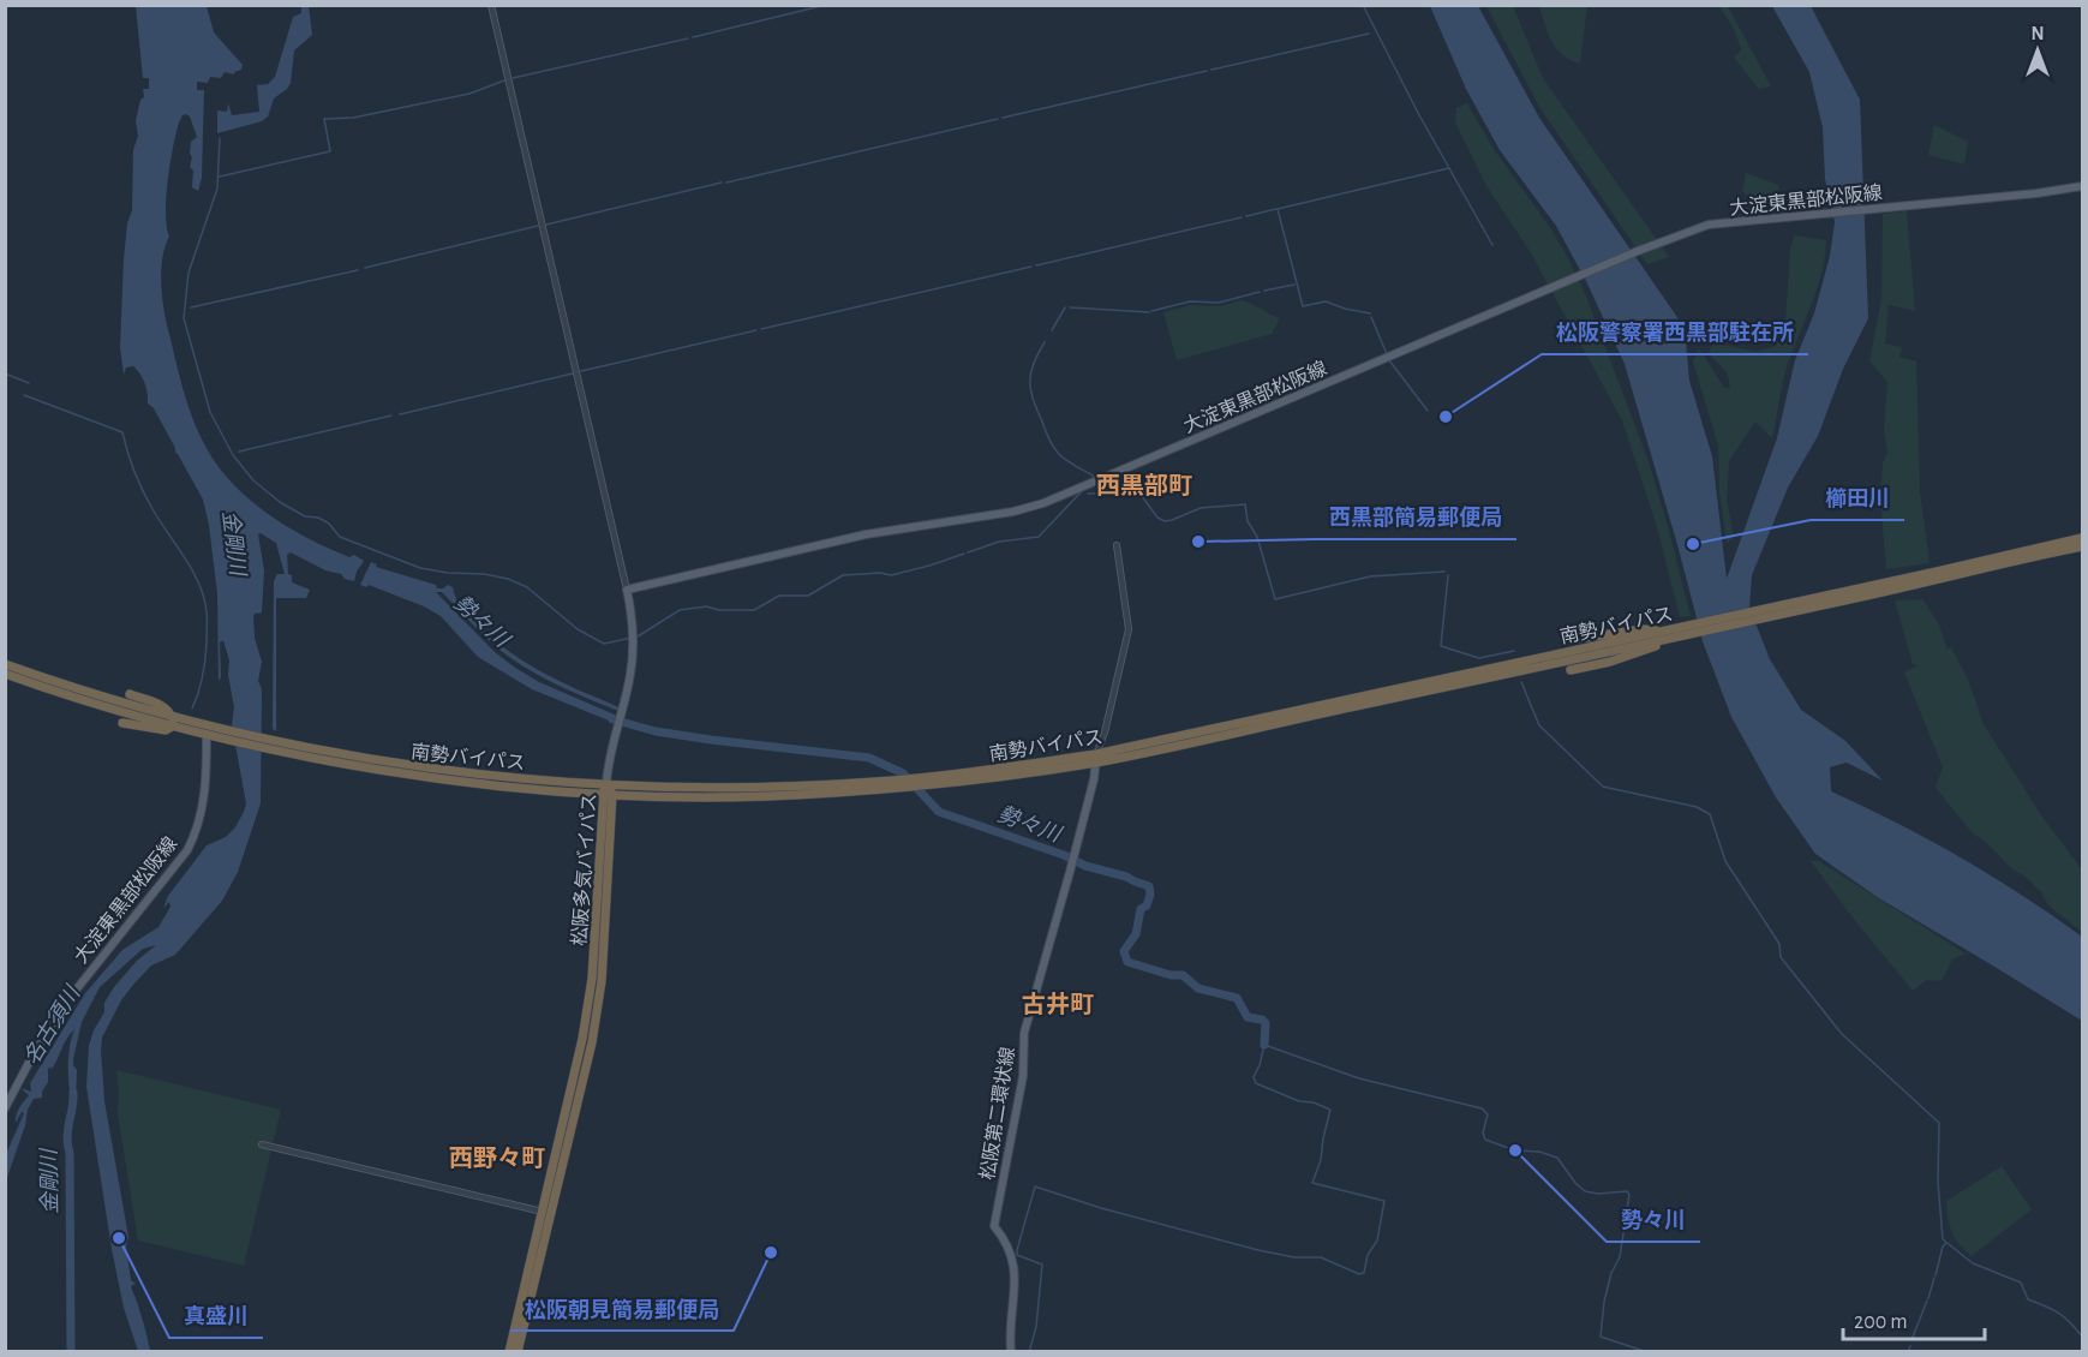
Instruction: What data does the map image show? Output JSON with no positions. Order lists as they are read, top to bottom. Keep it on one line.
{"streets":{"highway":["南勢バイパス","松阪多気バイパス"],"main road":["大淀東黒部松阪線","松阪第二環状線"]},"crossings":[["大淀東黒部松阪線","南勢バイパス"],["南勢バイパス","松阪多気バイパス"],["南勢バイパス","松阪第二環状線"]],"districts":["西黒部町","古井町","西野々町"],"water":["金剛川","勢々川","名古須川"],"places":["松阪警察署西黒部駐在所","西黒部簡易郵便局","櫛田川","勢々川","真盛川","松阪朝見簡易郵便局"],"scale_bar":"200 m","north":"top"}
